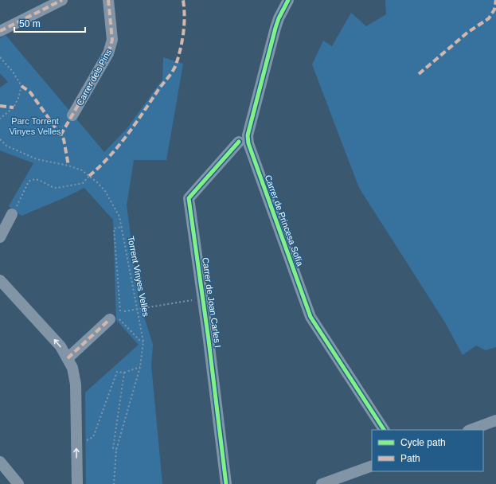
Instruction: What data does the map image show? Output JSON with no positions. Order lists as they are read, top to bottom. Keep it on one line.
{"streets":{"street":["Carrer dels Pins","Carrer de Princesa Sofía","Carrer de Joan Carles I"],"path":["Torrent Vinyes Velles"]},"parks":["Parc Torrent Vinyes Velles"],"legend":["Cycle path","Path"],"scale_bar":"50 m"}
